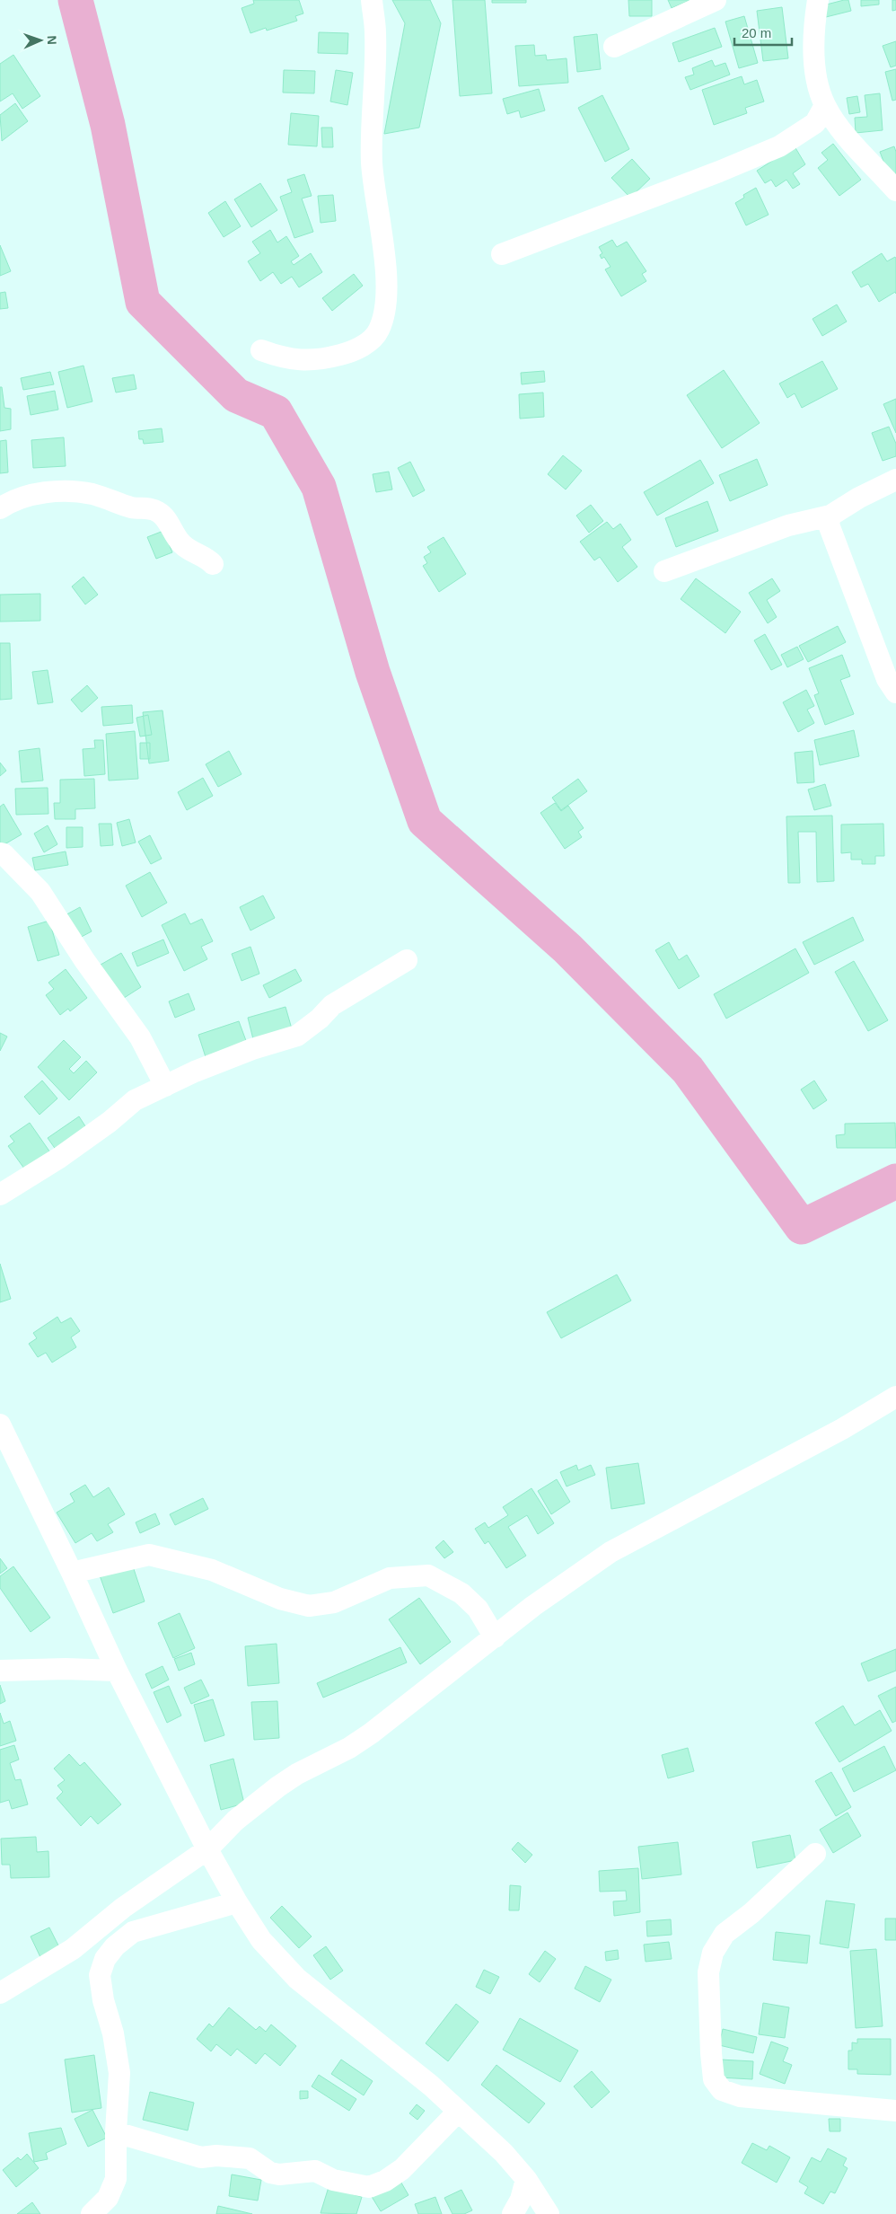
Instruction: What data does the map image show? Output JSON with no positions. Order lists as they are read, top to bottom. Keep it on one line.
{"scale_bar":"20 m","north":"right"}
